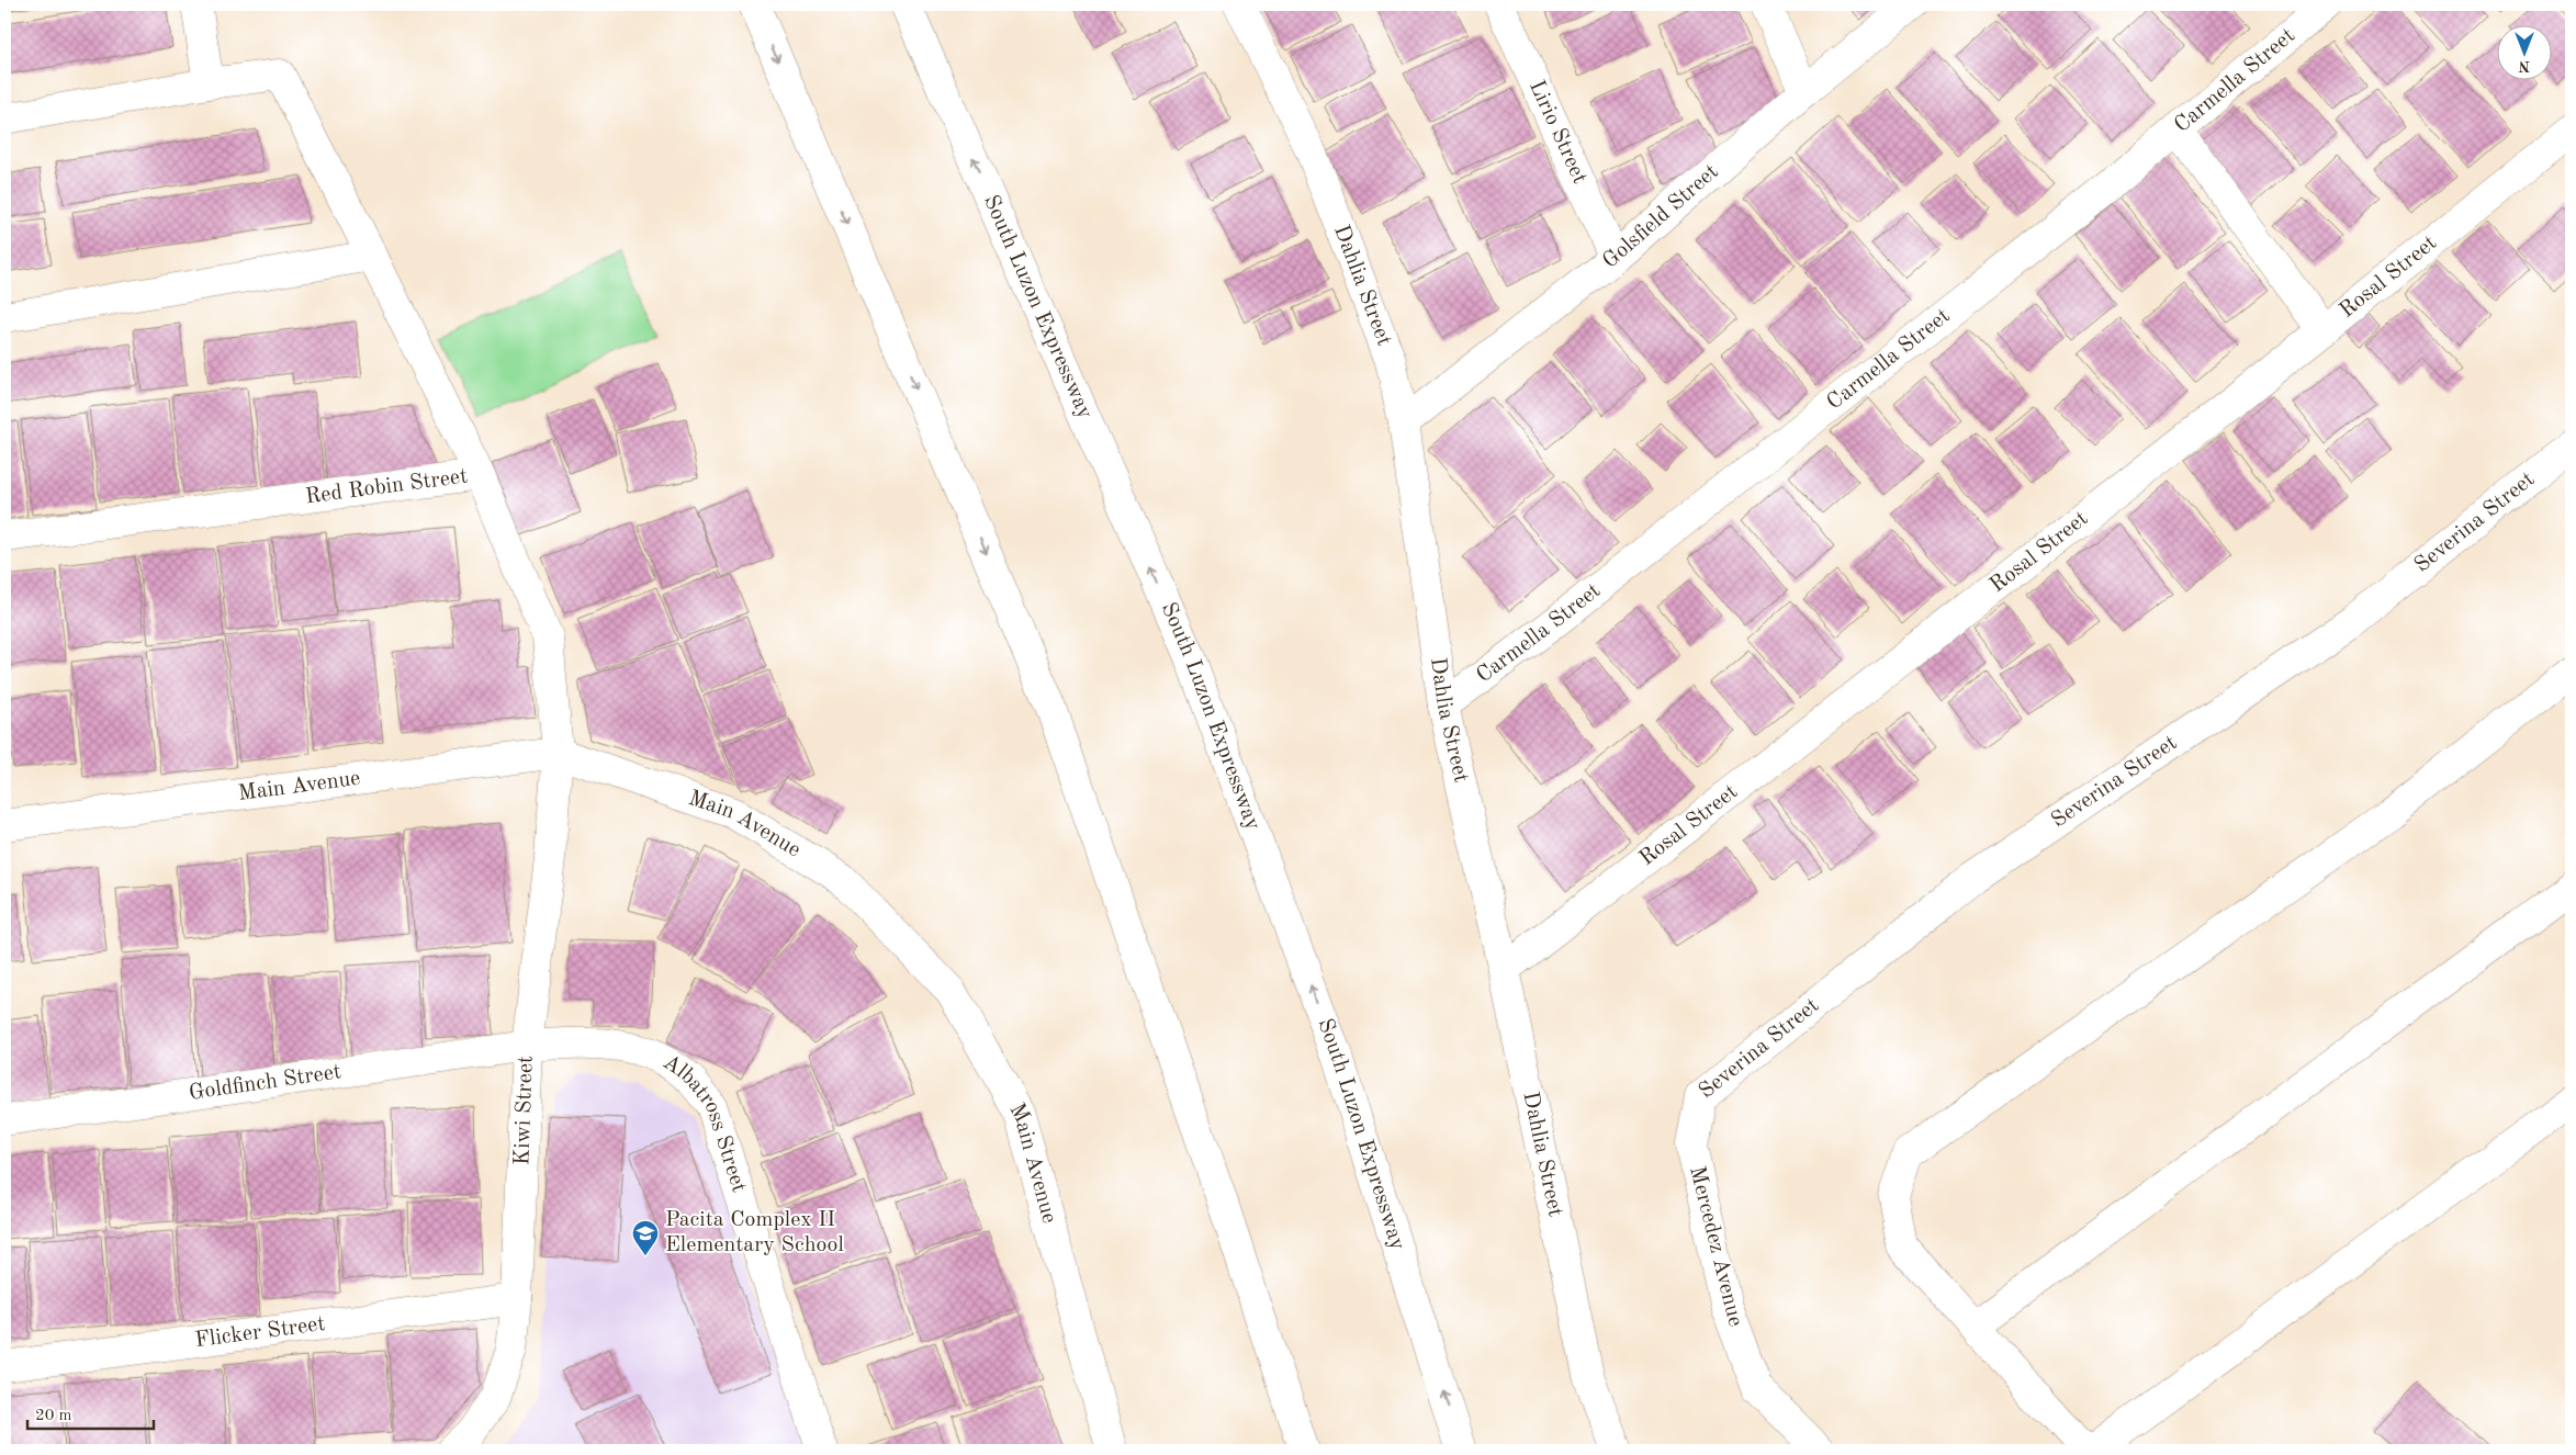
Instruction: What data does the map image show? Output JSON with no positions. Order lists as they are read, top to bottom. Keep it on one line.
{"streets":{"main road":["Carmella Street","Lirio Street","Golsfield Street","Rosal Street","Dahlia Street","South Luzon Expressway","Red Robin Street","Severina Street","Main Avenue","Goldfinch Street","Kiwi Street","Albatross Street","Mercedez Avenue","Flicker Street"]},"crossings":[["Carmella Street","Dahlia Street"],["Lirio Street","Golsfield Street"],["Golsfield Street","Dahlia Street"],["Rosal Street","Dahlia Street"],["Red Robin Street","Main Avenue"],["Red Robin Street","Kiwi Street"],["Severina Street","Mercedez Avenue"],["Main Avenue","Kiwi Street"],["Goldfinch Street","Kiwi Street"],["Goldfinch Street","Albatross Street"],["Kiwi Street","Albatross Street"],["Kiwi Street","Flicker Street"]],"places":{"school or university":["Pacita Complex II Elementary School"]},"scale_bar":"20 m","north":"bottom"}
